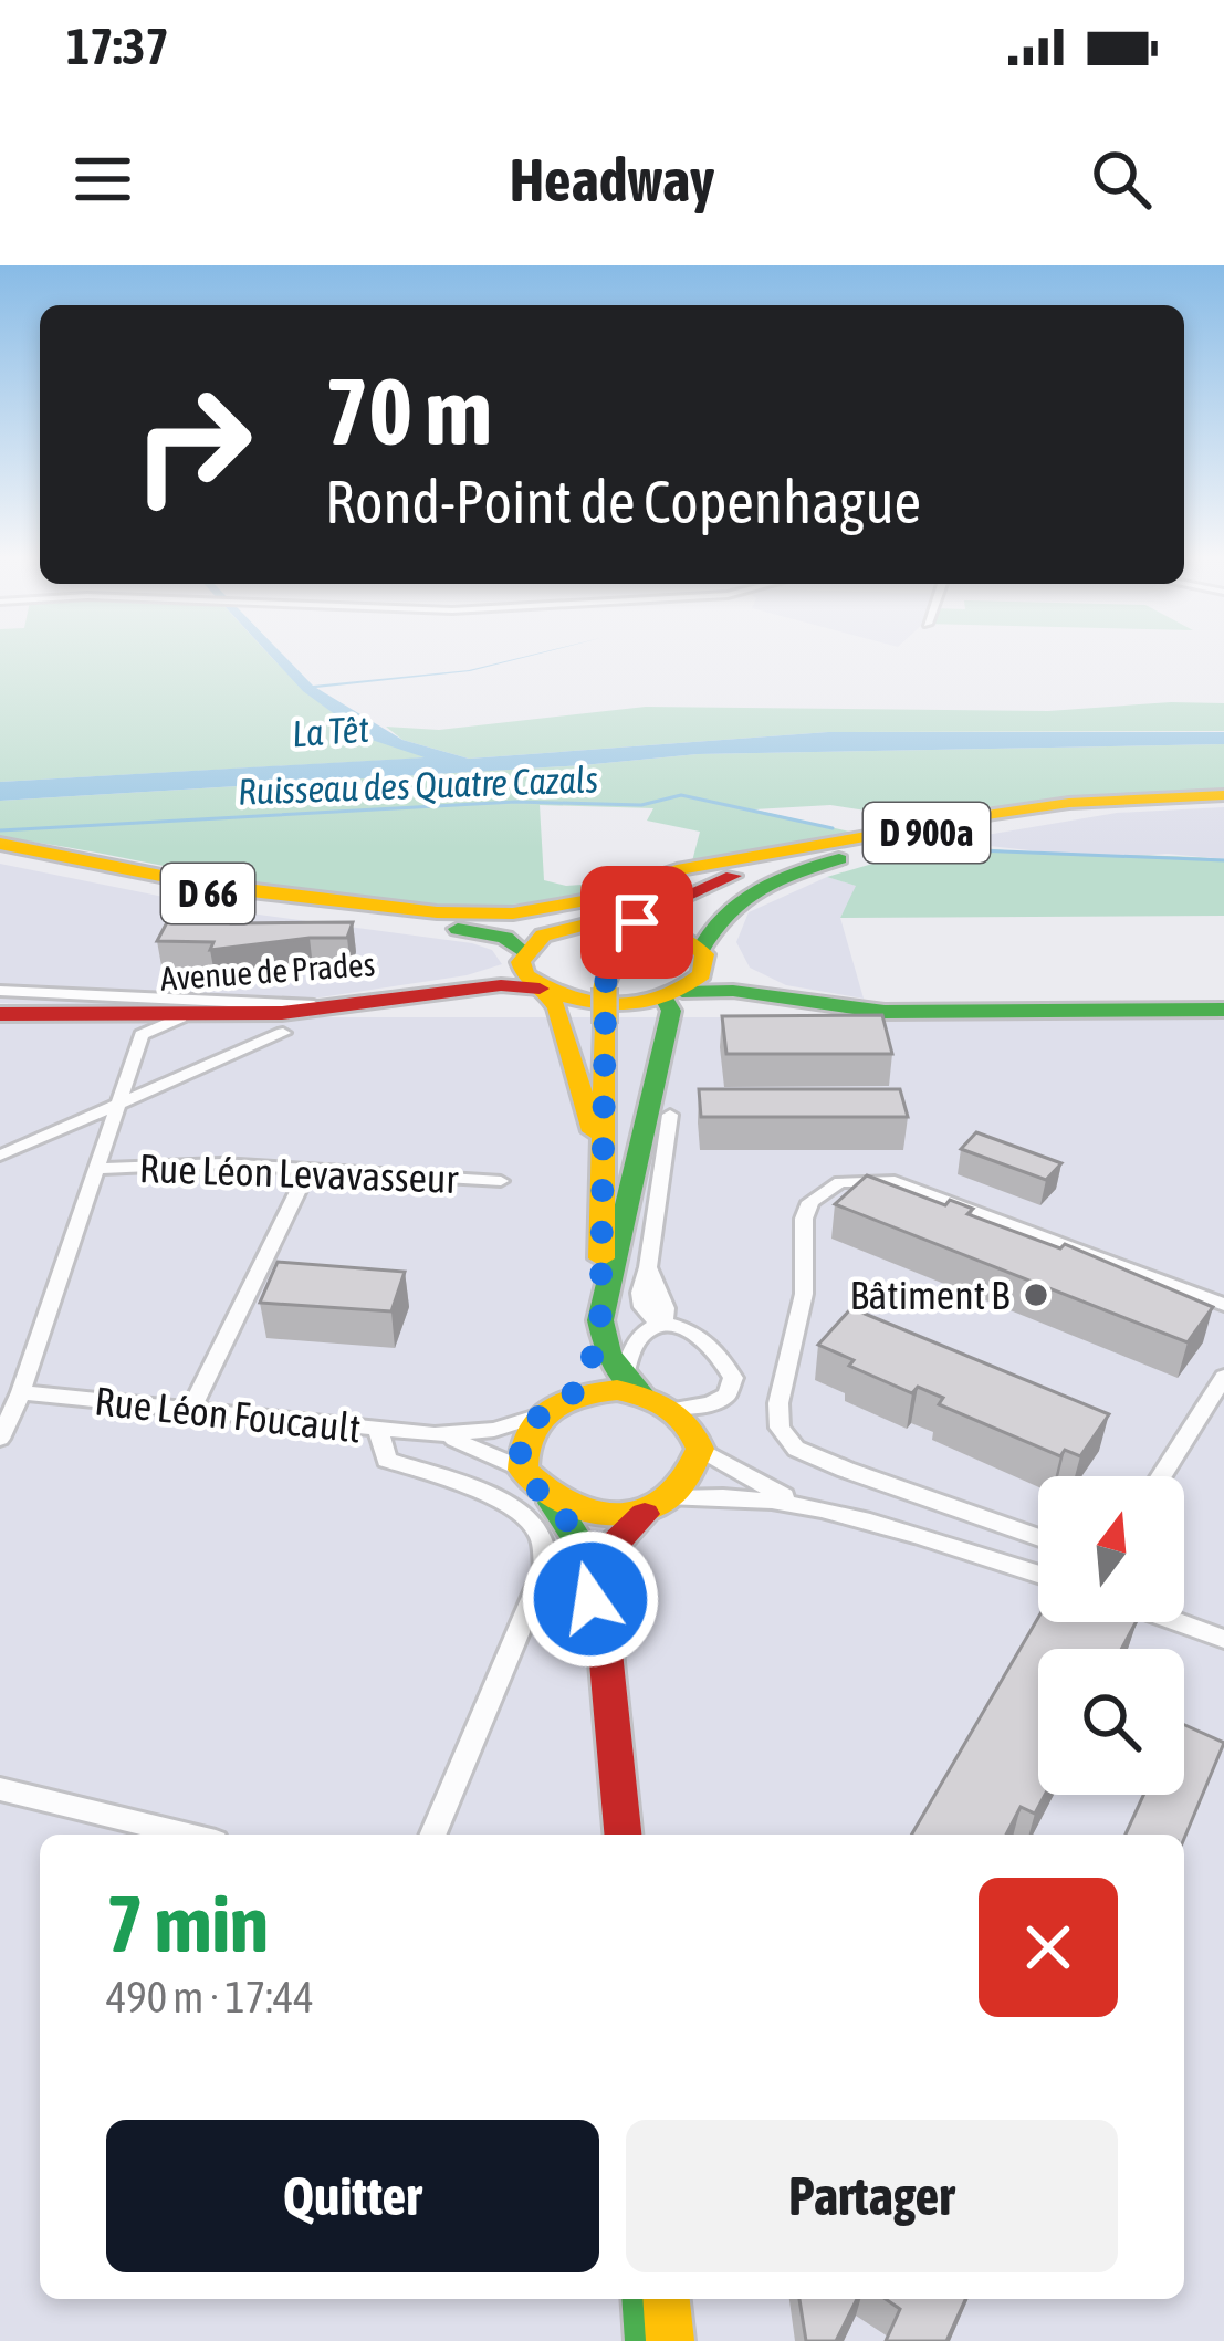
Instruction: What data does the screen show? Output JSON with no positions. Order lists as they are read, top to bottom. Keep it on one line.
{"streets":{"main road":["D 900a","D 66","Avenue de Prades"],"street":["Rue Léon Levavasseur","Rue Léon Foucault"]},"crossings":[["D 900a","Rue Léon Foucault"],["D 66","Avenue de Prades"]],"water":["La Têt","Ruisseau des Quatre Cazals"],"places":["Bâtiment B"],"north":"top","page":{"status":"17:37","header":"Headway","turn":["70 m","Rond-Point de Copenhague"],"heading":["7 min","490 m · 17:44"],"buttons":["Quitter","Partager"]}}
